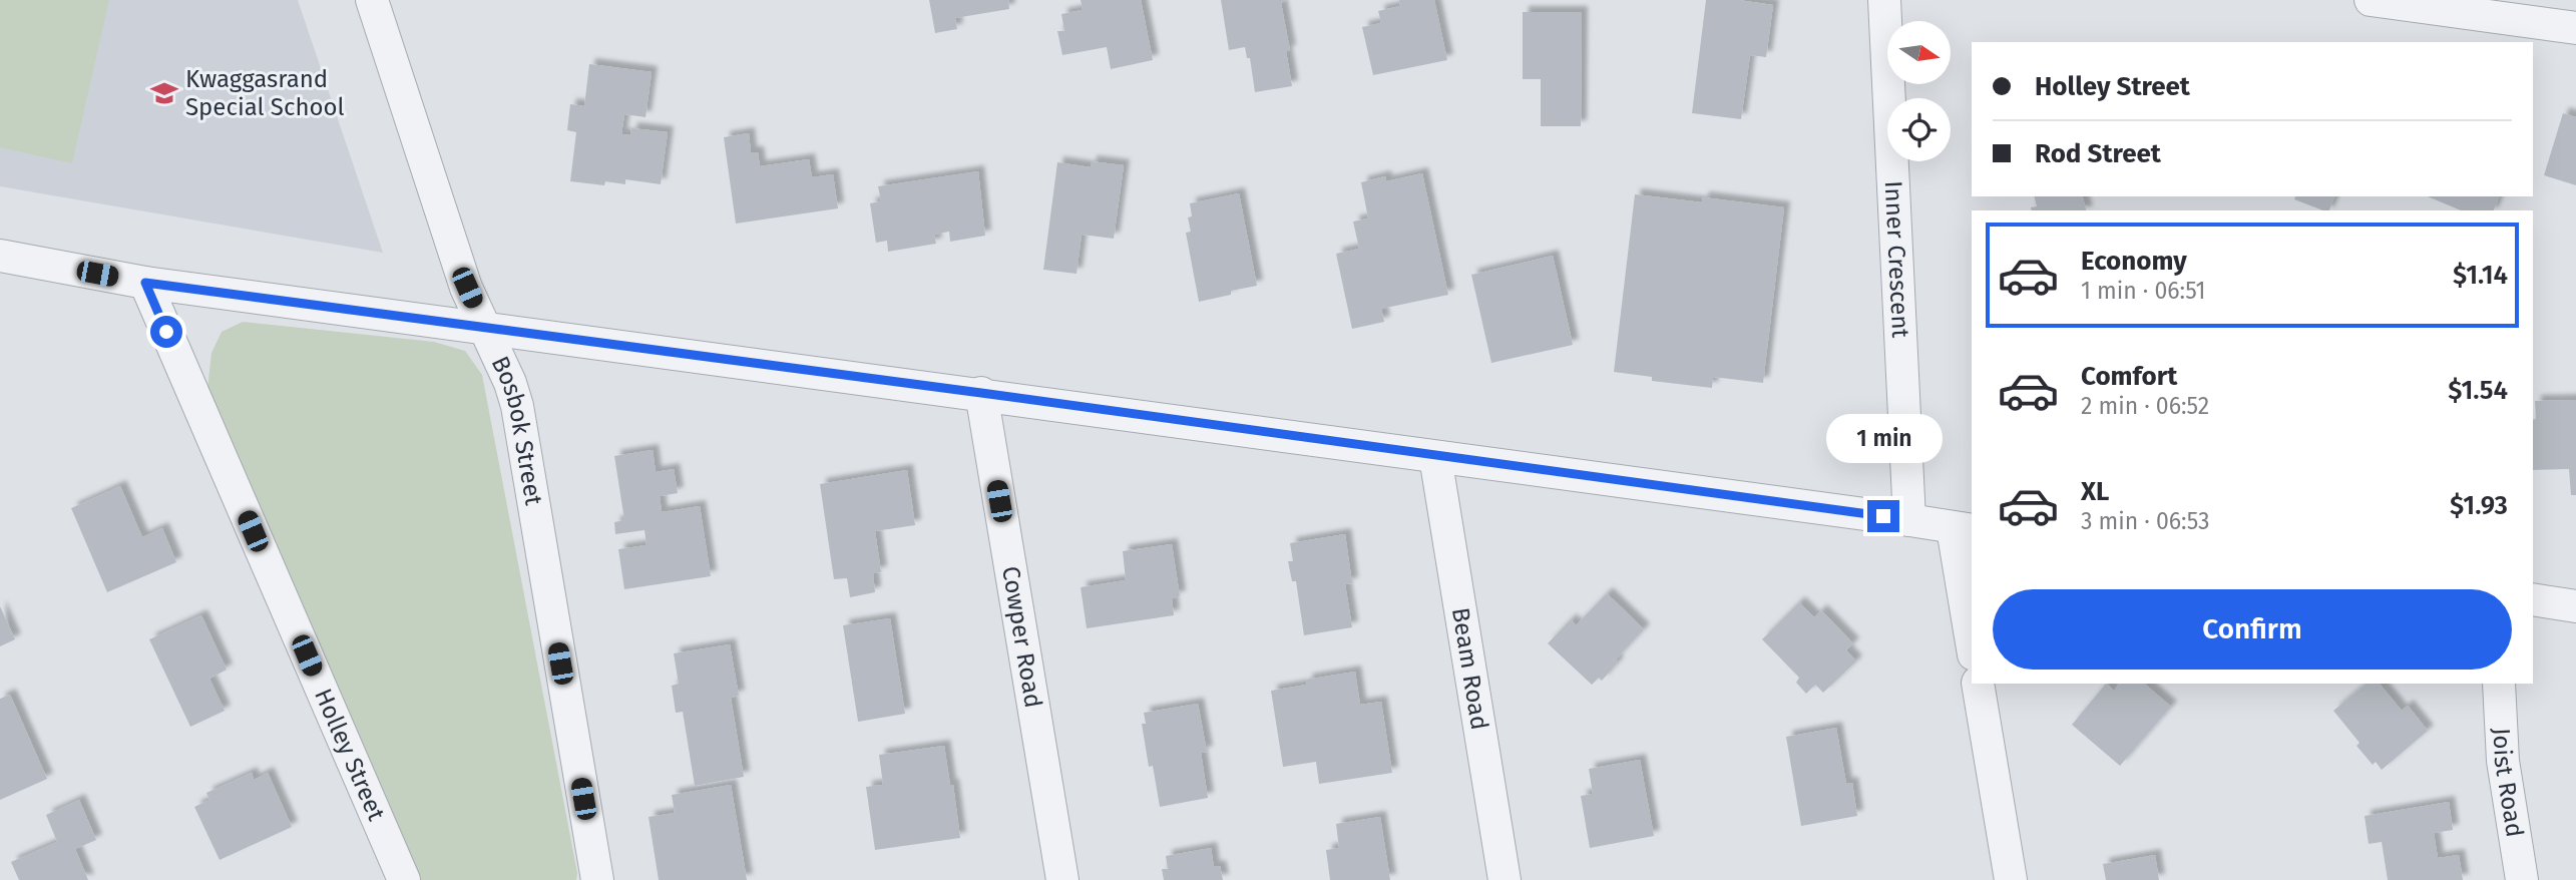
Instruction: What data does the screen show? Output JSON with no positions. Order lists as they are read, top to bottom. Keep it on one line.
{"streets":{"street":["Inner Crescent","Bosbok Street","Cowper Road","Beam Road","Holley Street","Joist Road"]},"places":{"school or university":["Kwaggasrand Special School"]},"north":"right","page":{"banner":["Holley Street","Rod Street"],"list":[{"name":"Economy","note":"1 min · 06:51","value":"$1.14"},{"name":"Comfort","note":"2 min · 06:52","value":"$1.54"},{"name":"XL","note":"3 min · 06:53","value":"$1.93"}],"bubble":"1 min","buttons":"Confirm"}}
